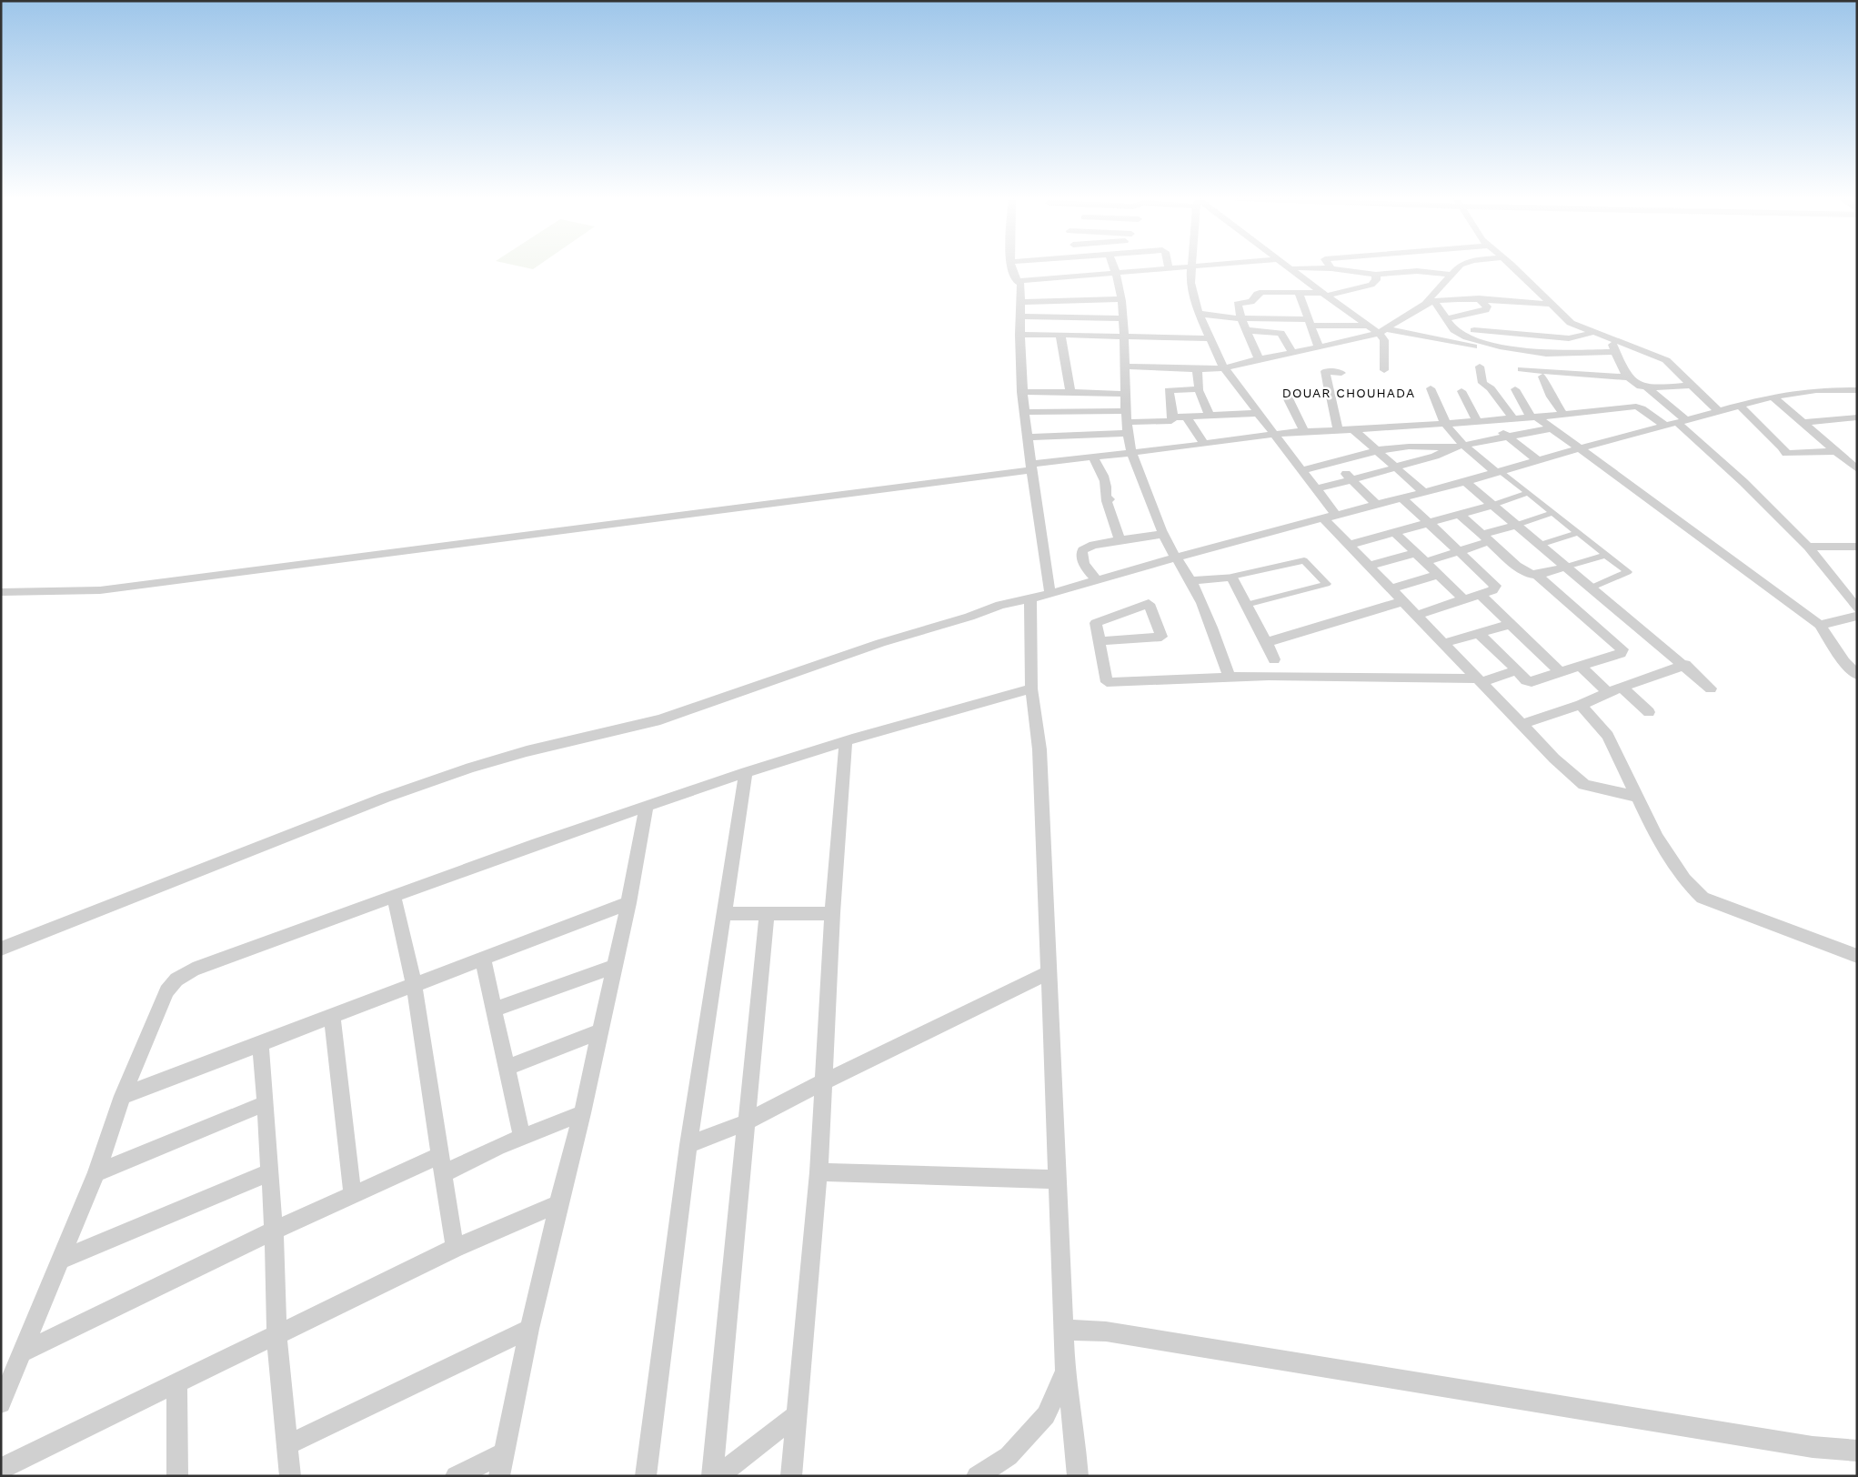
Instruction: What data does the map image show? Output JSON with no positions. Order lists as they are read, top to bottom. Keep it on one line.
{"districts":["DOUAR CHOUHADA"]}
